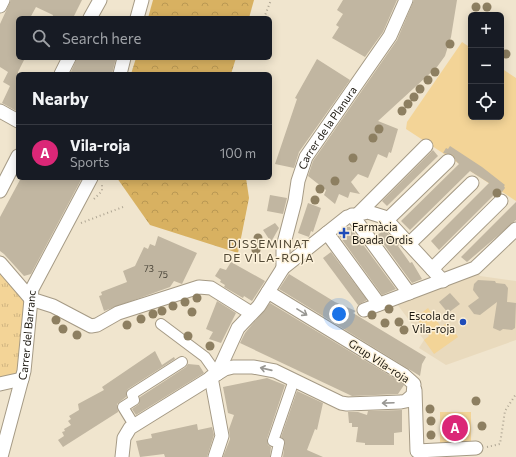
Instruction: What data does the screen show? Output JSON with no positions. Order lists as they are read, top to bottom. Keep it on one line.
{"streets":{"street":["Carrer de la Planura","Carrer del Barranc","Grup Vila-roja"]},"districts":["DISSEMINAT DE VILA-ROJA"],"places":{"health":["Farmàcia Boada Ordis"],"other":["Escola de Vila-roja"]},"house_numbers":["73","75"],"page":{"map_buttons":["+","−"],"search":"Search here","heading":"Nearby","list":[{"mark":"A","name":"Vila-roja","note":"Sports","value":"100 m"}],"pins":"A"}}
